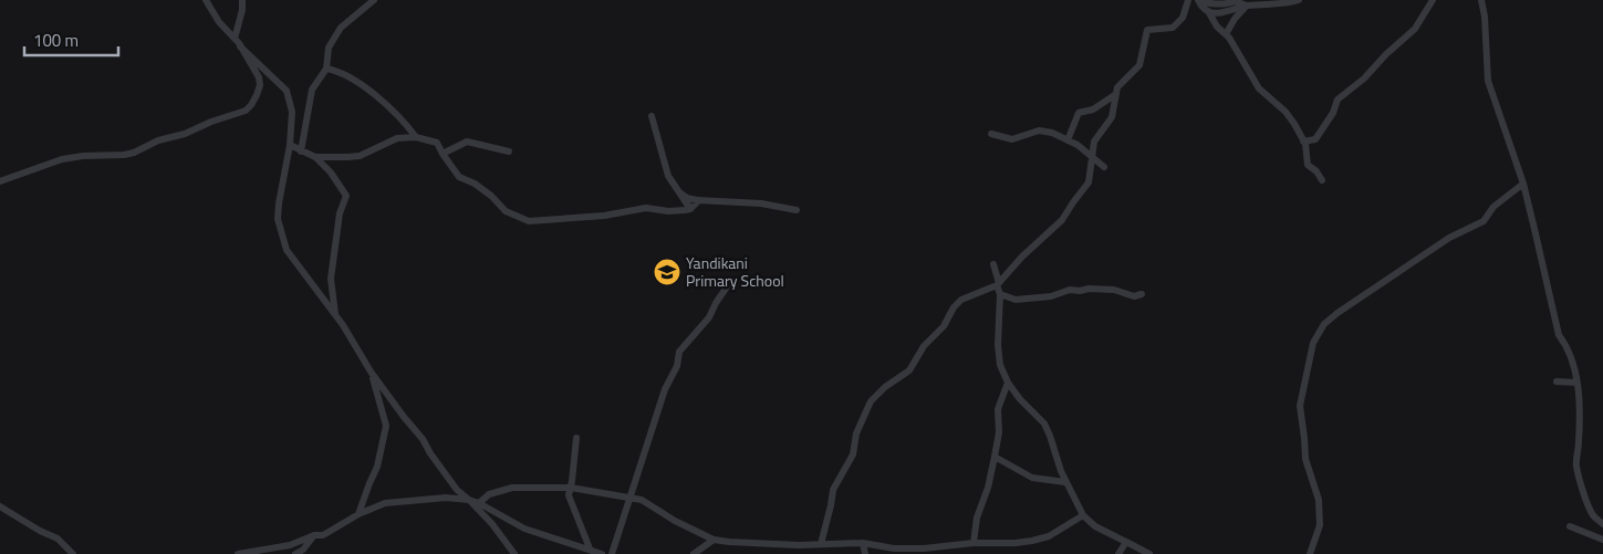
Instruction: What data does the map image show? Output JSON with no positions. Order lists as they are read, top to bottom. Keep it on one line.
{"places":{"school or university":["Yandikani Primary School"]},"scale_bar":"100 m"}
